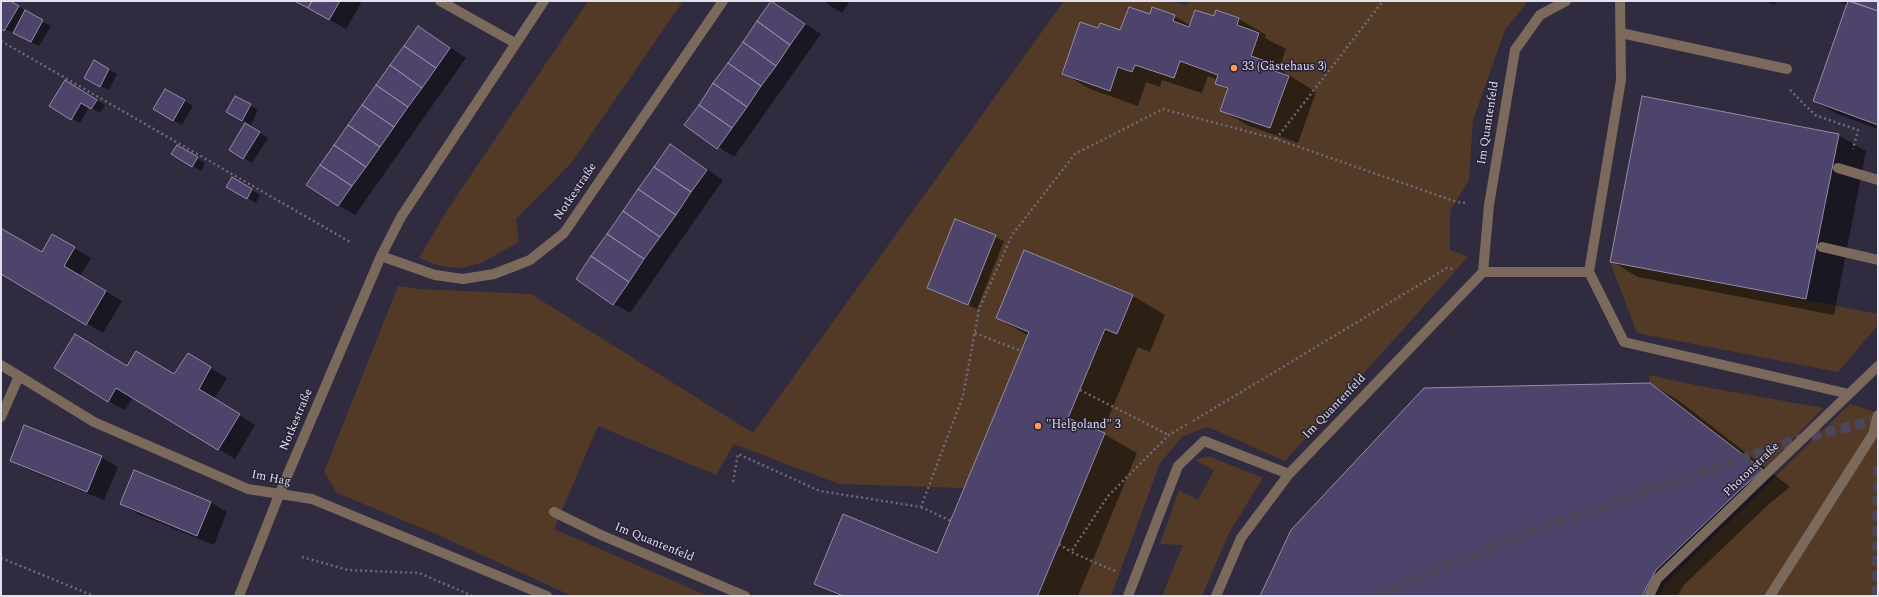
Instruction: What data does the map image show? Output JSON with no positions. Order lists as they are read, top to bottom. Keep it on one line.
{"streets":{"street":["Im Quantenfeld","Notkestraße","Photonstraße","Im Hag"]},"crossings":[["Notkestraße","Im Hag"]],"places":["33 (Gästehaus 3)","\"Helgoland\" 3"]}
